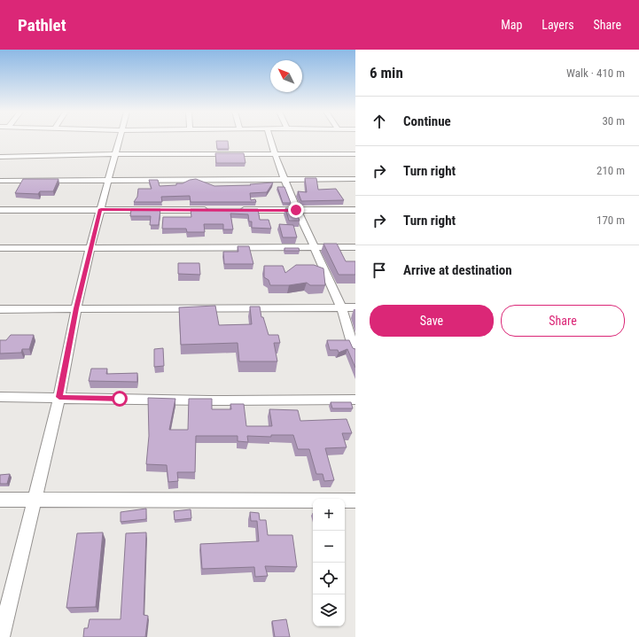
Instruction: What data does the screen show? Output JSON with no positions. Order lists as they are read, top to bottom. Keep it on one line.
{"north":"top left","page":{"header":"Pathlet","nav":["Map","Layers","Share"],"heading":["6 min","Walk · 410 m"],"list":[["Continue","30 m"],["Turn right","210 m"],["Turn right","170 m"],"Arrive at destination"],"buttons":["Save","Share"],"map_buttons":["+","−"]}}
